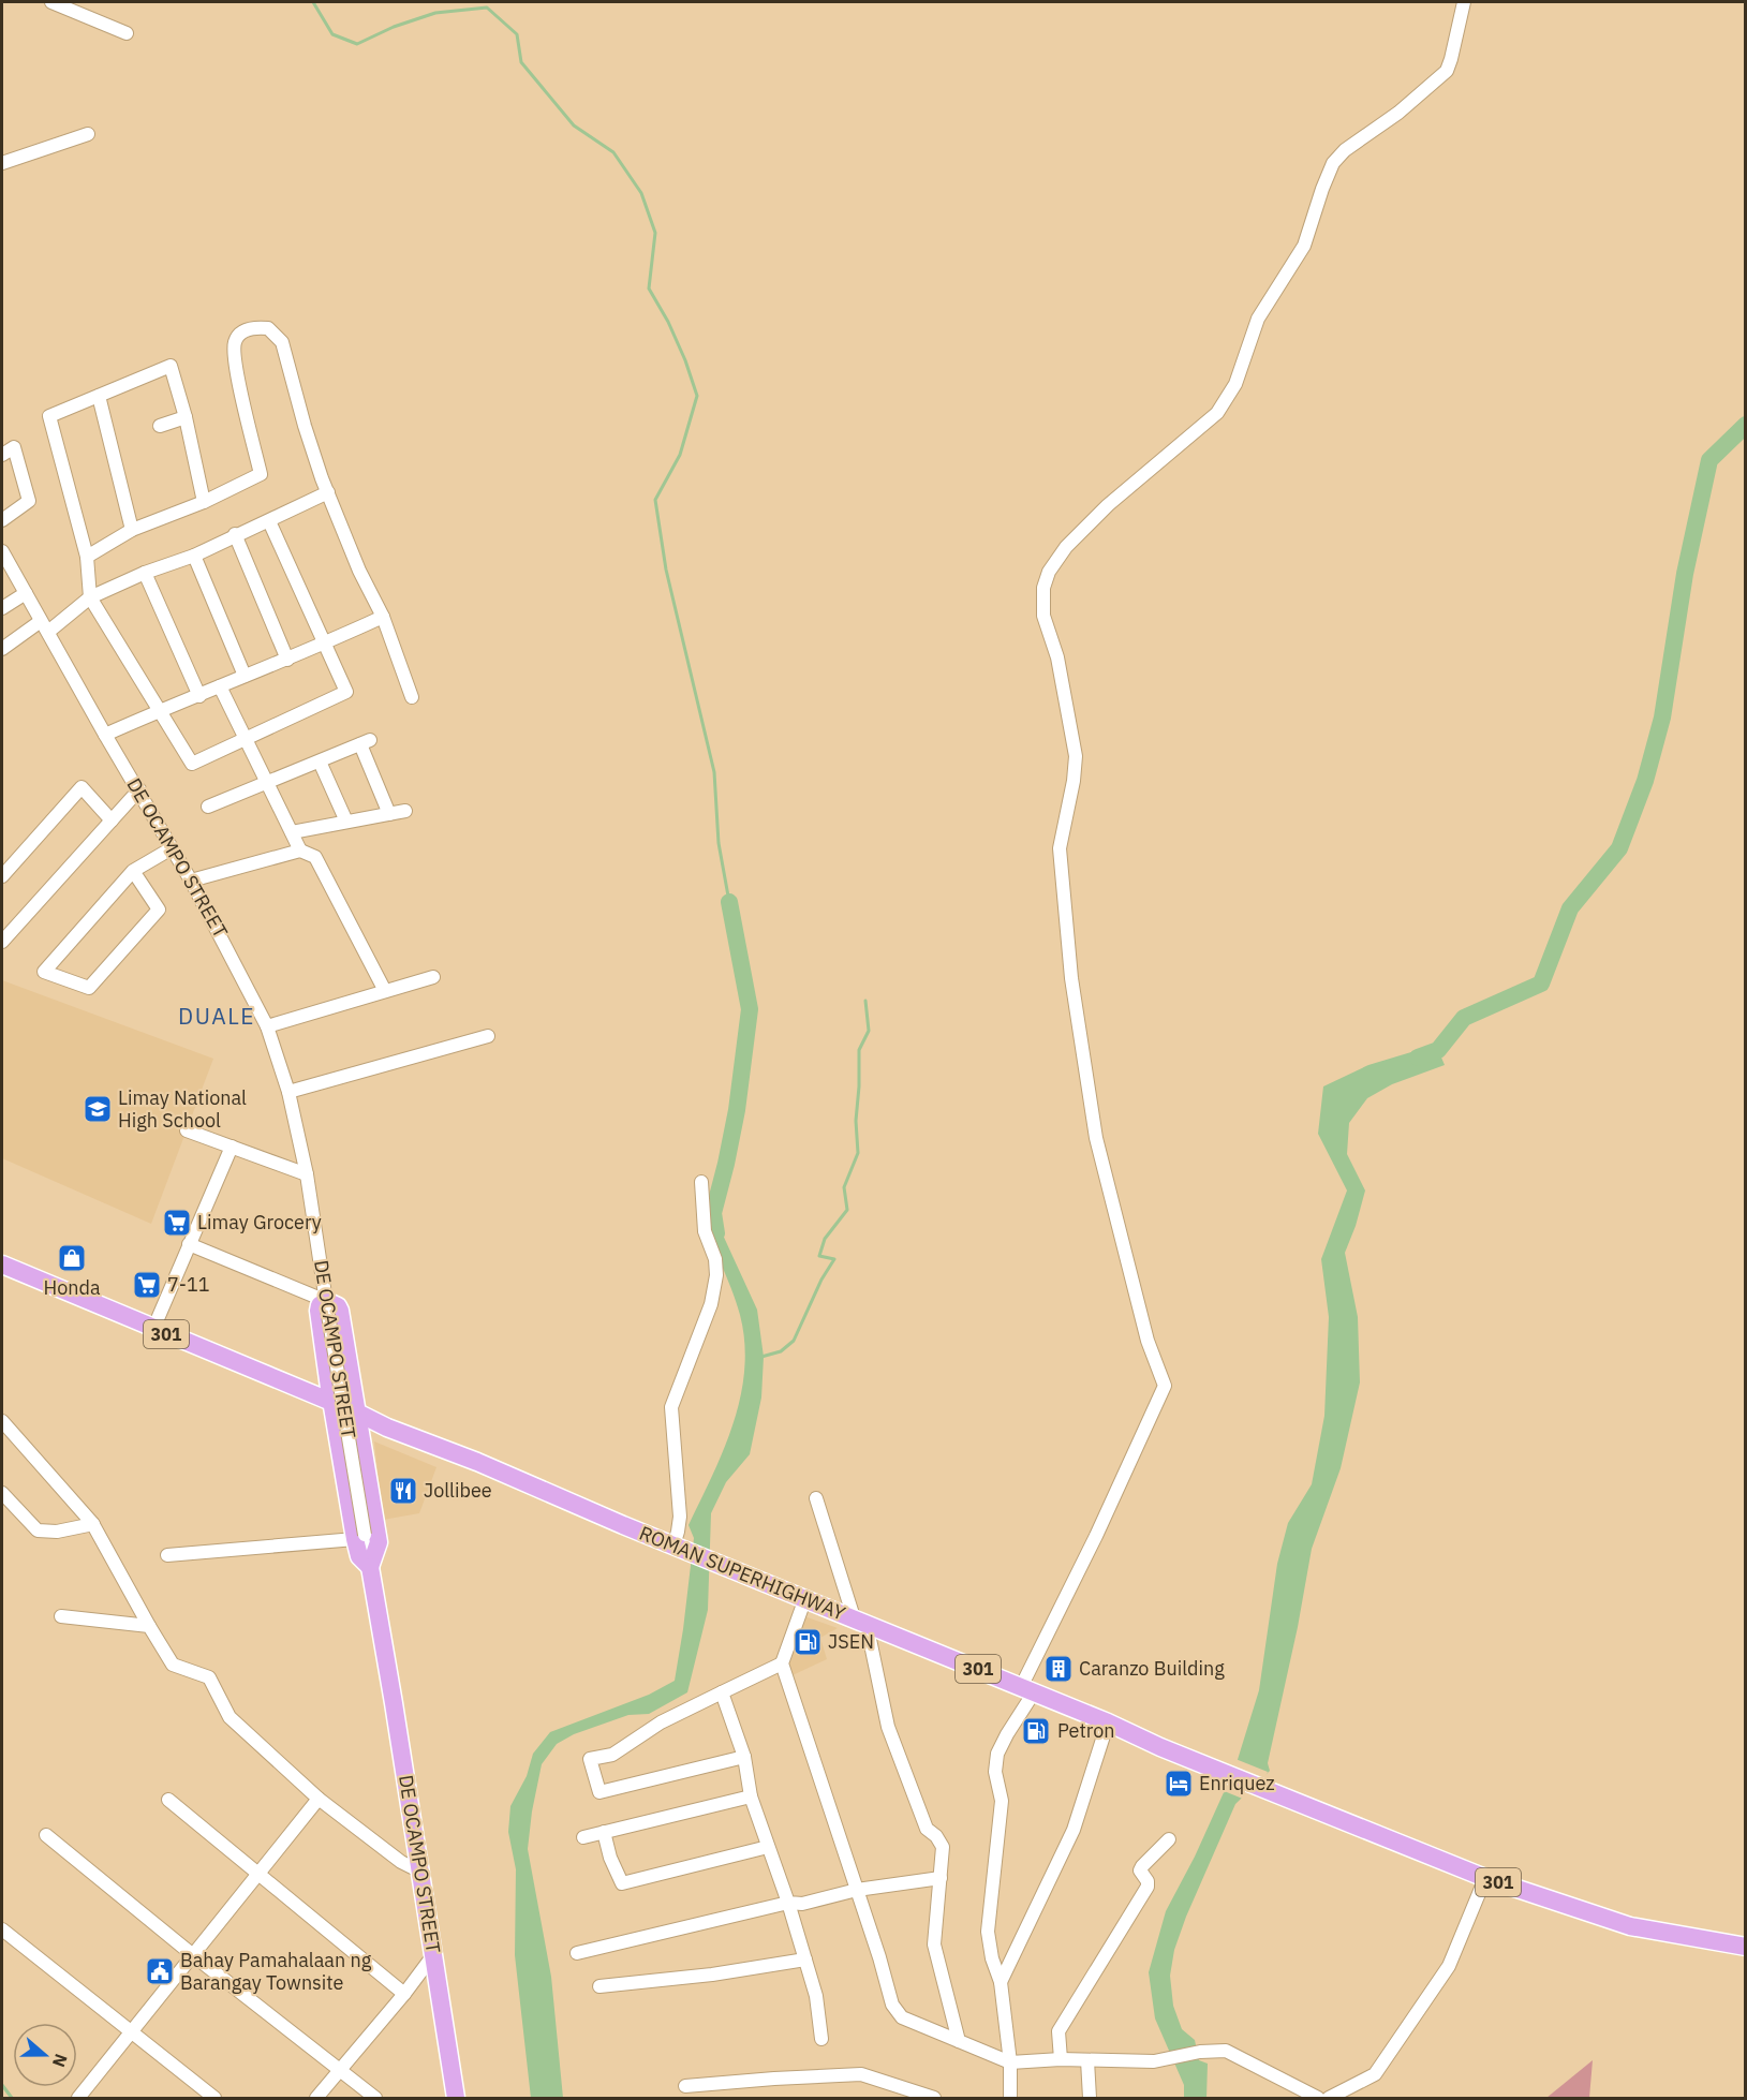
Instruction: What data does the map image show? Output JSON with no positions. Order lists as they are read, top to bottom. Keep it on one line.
{"streets":{"main road":["DE OCAMPO STREET","301","ROMAN SUPERHIGHWAY"]},"districts":["DUALE"],"places":{"school or university":["Limay National High School"],"supermarket":["Limay Grocery","7-11"],"shop":["Honda"],"restaurant":["Jollibee"],"fuel station":["JSEN","Petron"],"building":["Caranzo Building"],"hotel":["Enriquez"],"public building":["Bahay Pamahalaan ng Barangay Townsite"]},"north":"right"}
